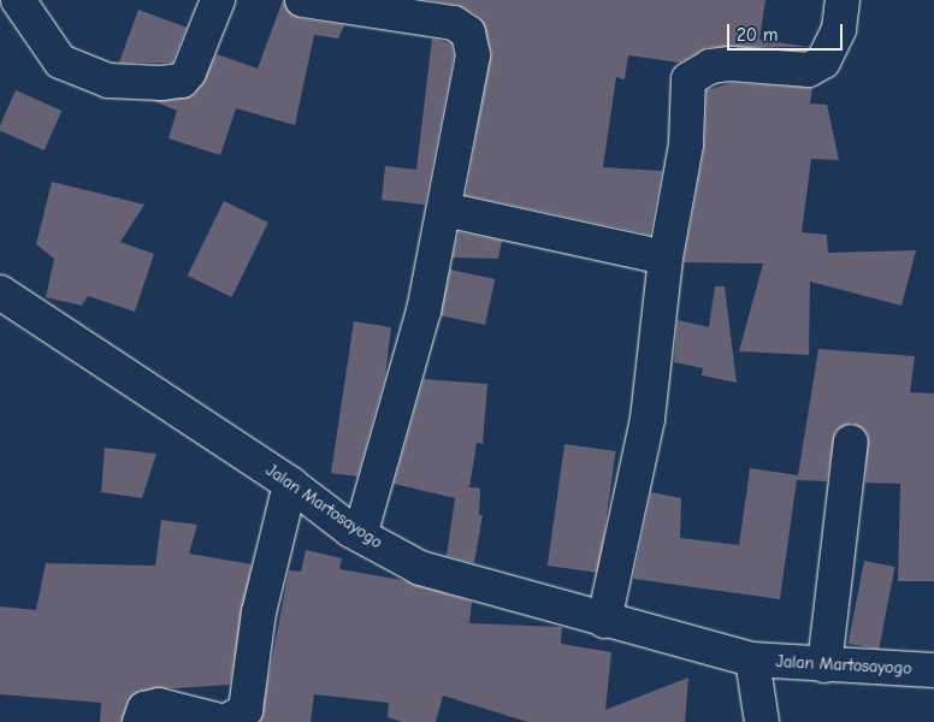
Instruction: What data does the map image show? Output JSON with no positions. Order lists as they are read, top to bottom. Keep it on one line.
{"streets":{"street":["Jalan Martosayogo"]},"scale_bar":"20 m"}
